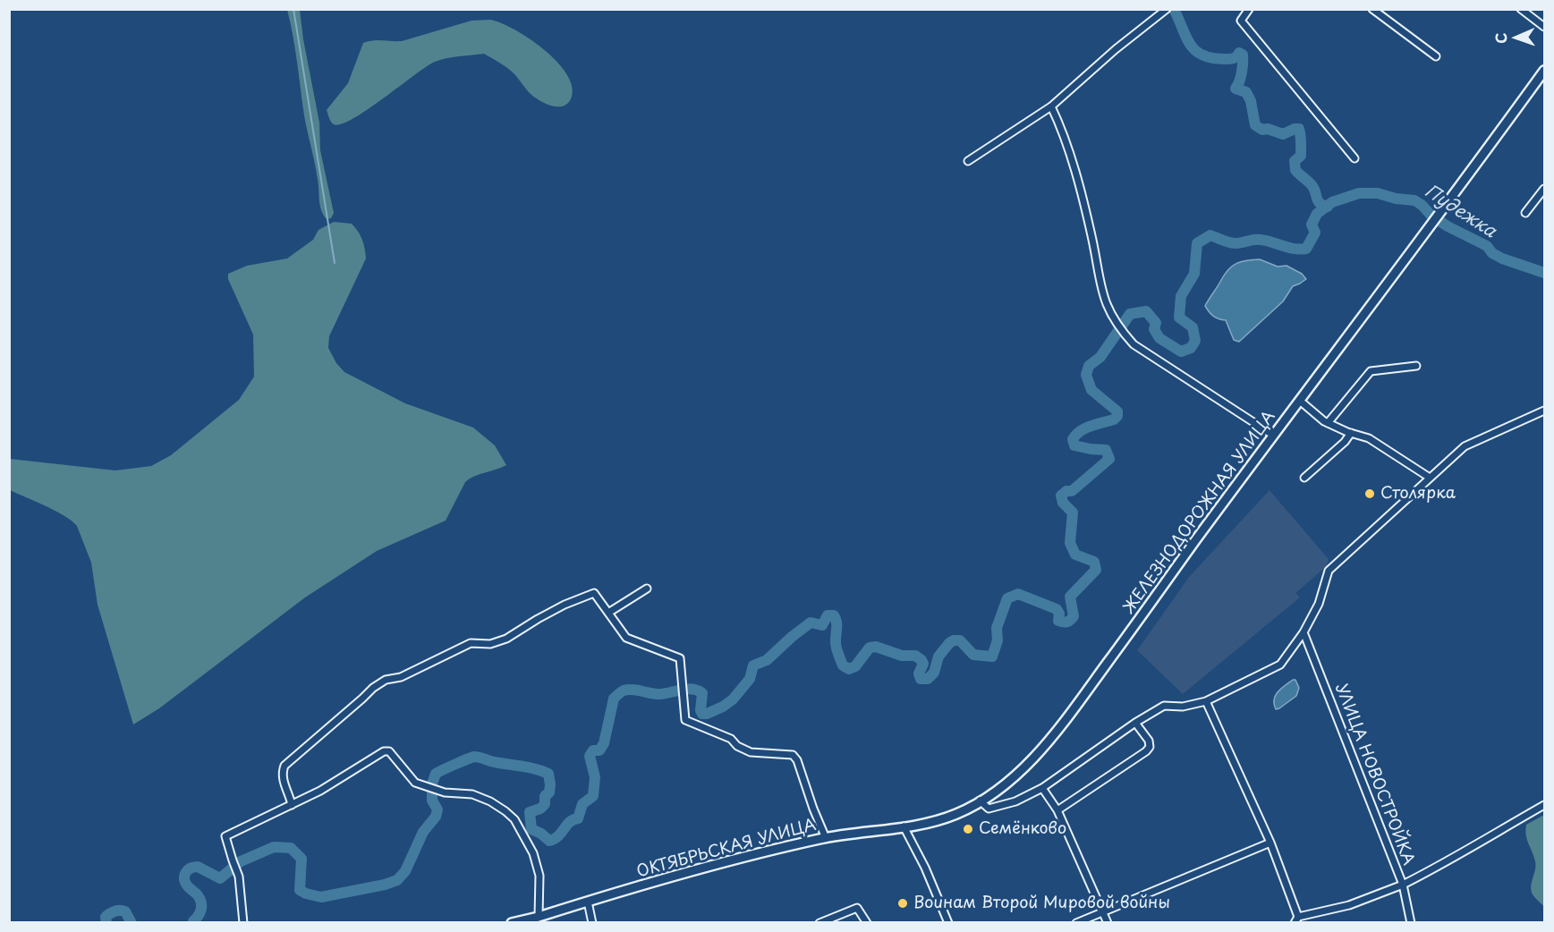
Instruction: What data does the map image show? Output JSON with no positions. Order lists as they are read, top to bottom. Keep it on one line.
{"streets":{"street":["ЖЕЛЕЗНОДОРОЖНАЯ УЛИЦА","УЛИЦА НОВОСТРОЙКА","ОКТЯБРЬСКАЯ УЛИЦА"]},"crossings":[["ЖЕЛЕЗНОДОРОЖНАЯ УЛИЦА","ОКТЯБРЬСКАЯ УЛИЦА"]],"water":["Пудежка"],"places":["Столярка","Семёнково","Воинам Второй Мировой войны"],"north":"left"}
